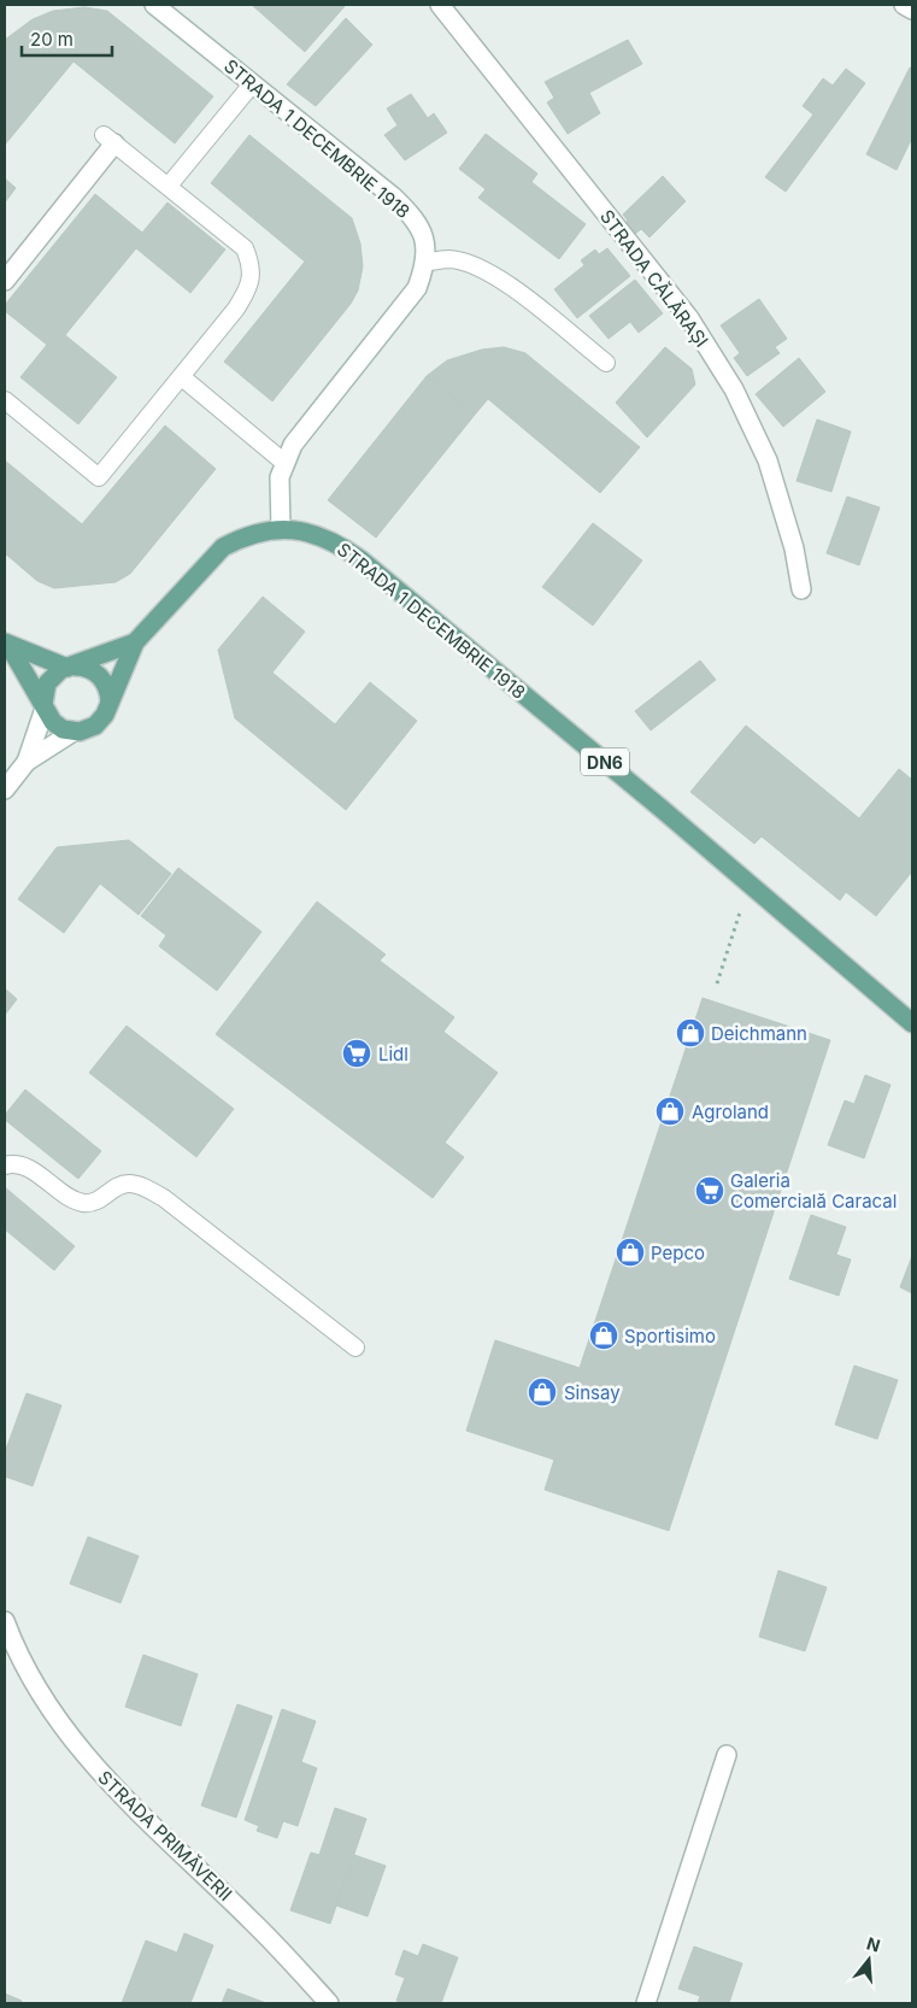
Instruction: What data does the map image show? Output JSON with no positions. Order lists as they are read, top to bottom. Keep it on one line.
{"streets":{"main road":["STRADA 1 DECEMBRIE 1918","DN6"],"street":["STRADA CĂLĂRAȘI","STRADA PRIMĂVERII"]},"crossings":[["STRADA 1 DECEMBRIE 1918","DN6"]],"places":{"shop":["Deichmann","Agroland","Pepco","Sportisimo","Sinsay"],"supermarket":["Lidl","Galeria Comercială Caracal"]},"scale_bar":"20 m","north":"top"}
